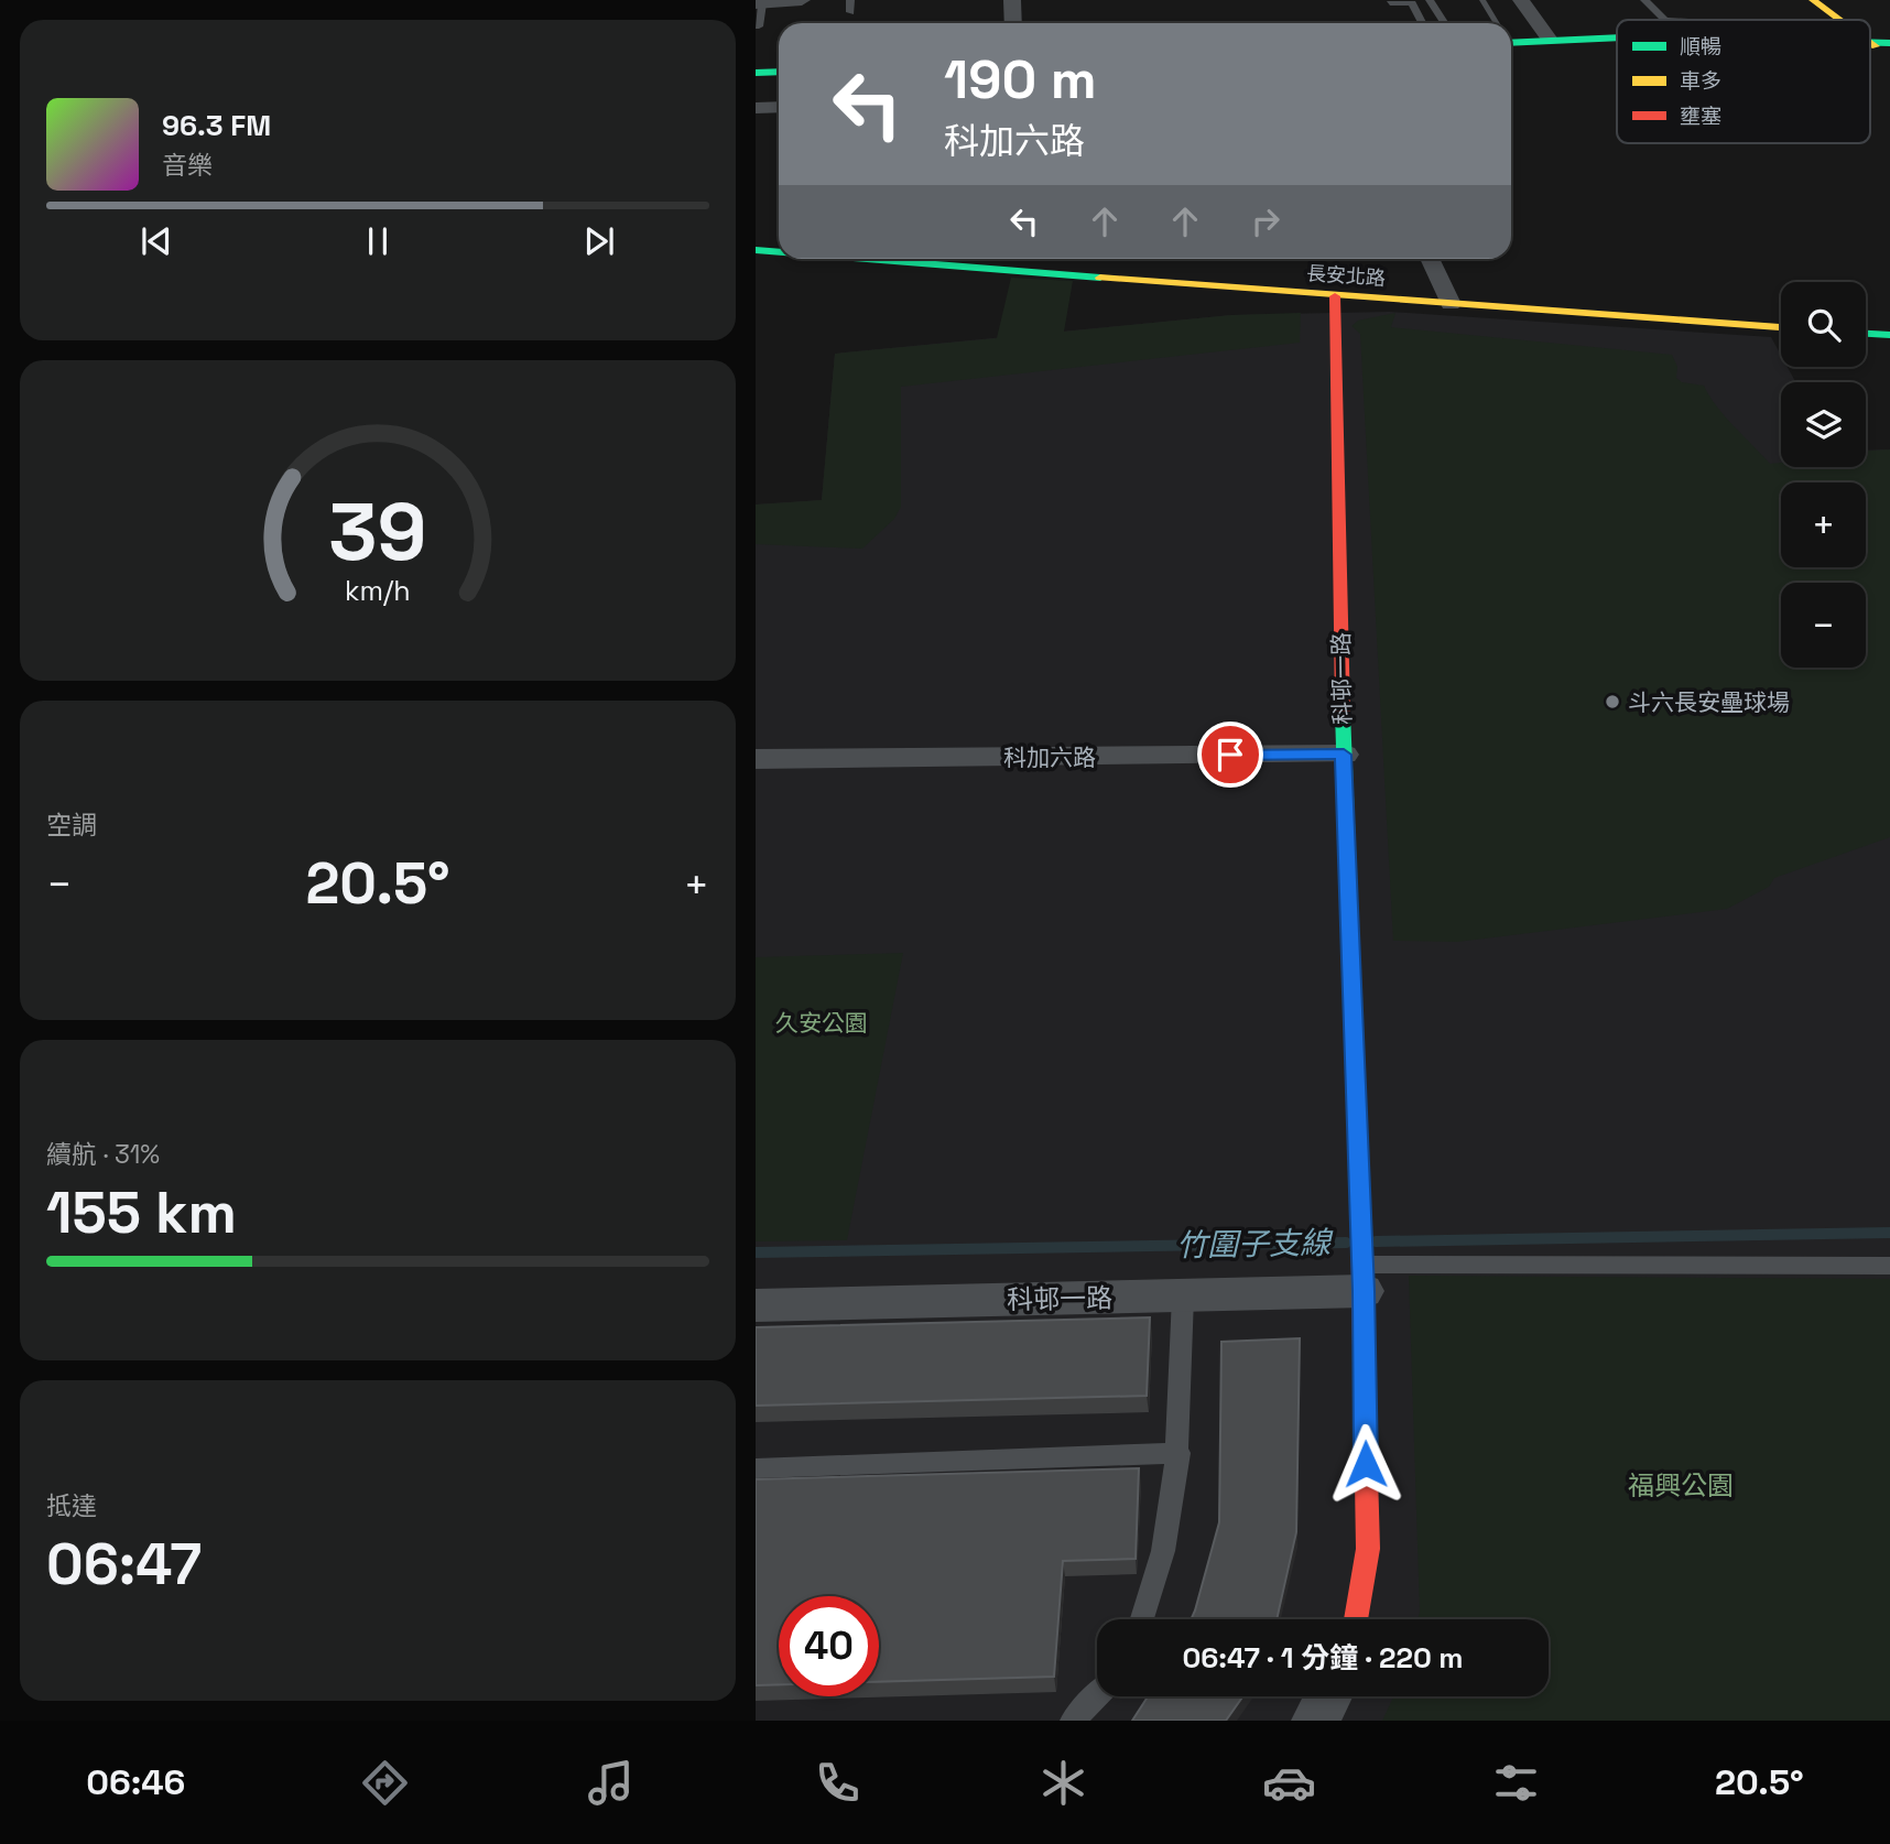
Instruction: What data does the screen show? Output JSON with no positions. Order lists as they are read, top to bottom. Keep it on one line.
{"streets":{"street":["長安北路","科邨一路","科加六路"]},"crossings":[["長安北路","科邨一路"],["科邨一路","科加六路"]],"water":["竹圍子支線"],"parks":["久安公園","福興公園"],"places":["斗六長安壘球場"],"legend":["順暢","車多","壅塞"],"page":{"turn":["190 m","科加六路"],"song":["96.3 FM","音樂"],"map_buttons":["+","−"],"tile":["空調",["續航 · 31%","155 km"],["抵達","06:47"]],"heat":["−","20.5°","+"],"limit":"40","trip":"06:47 · 1 分鐘 · 220 m","tabs":["06:46","20.5°"],"gauge":["39","km/h"]}}
